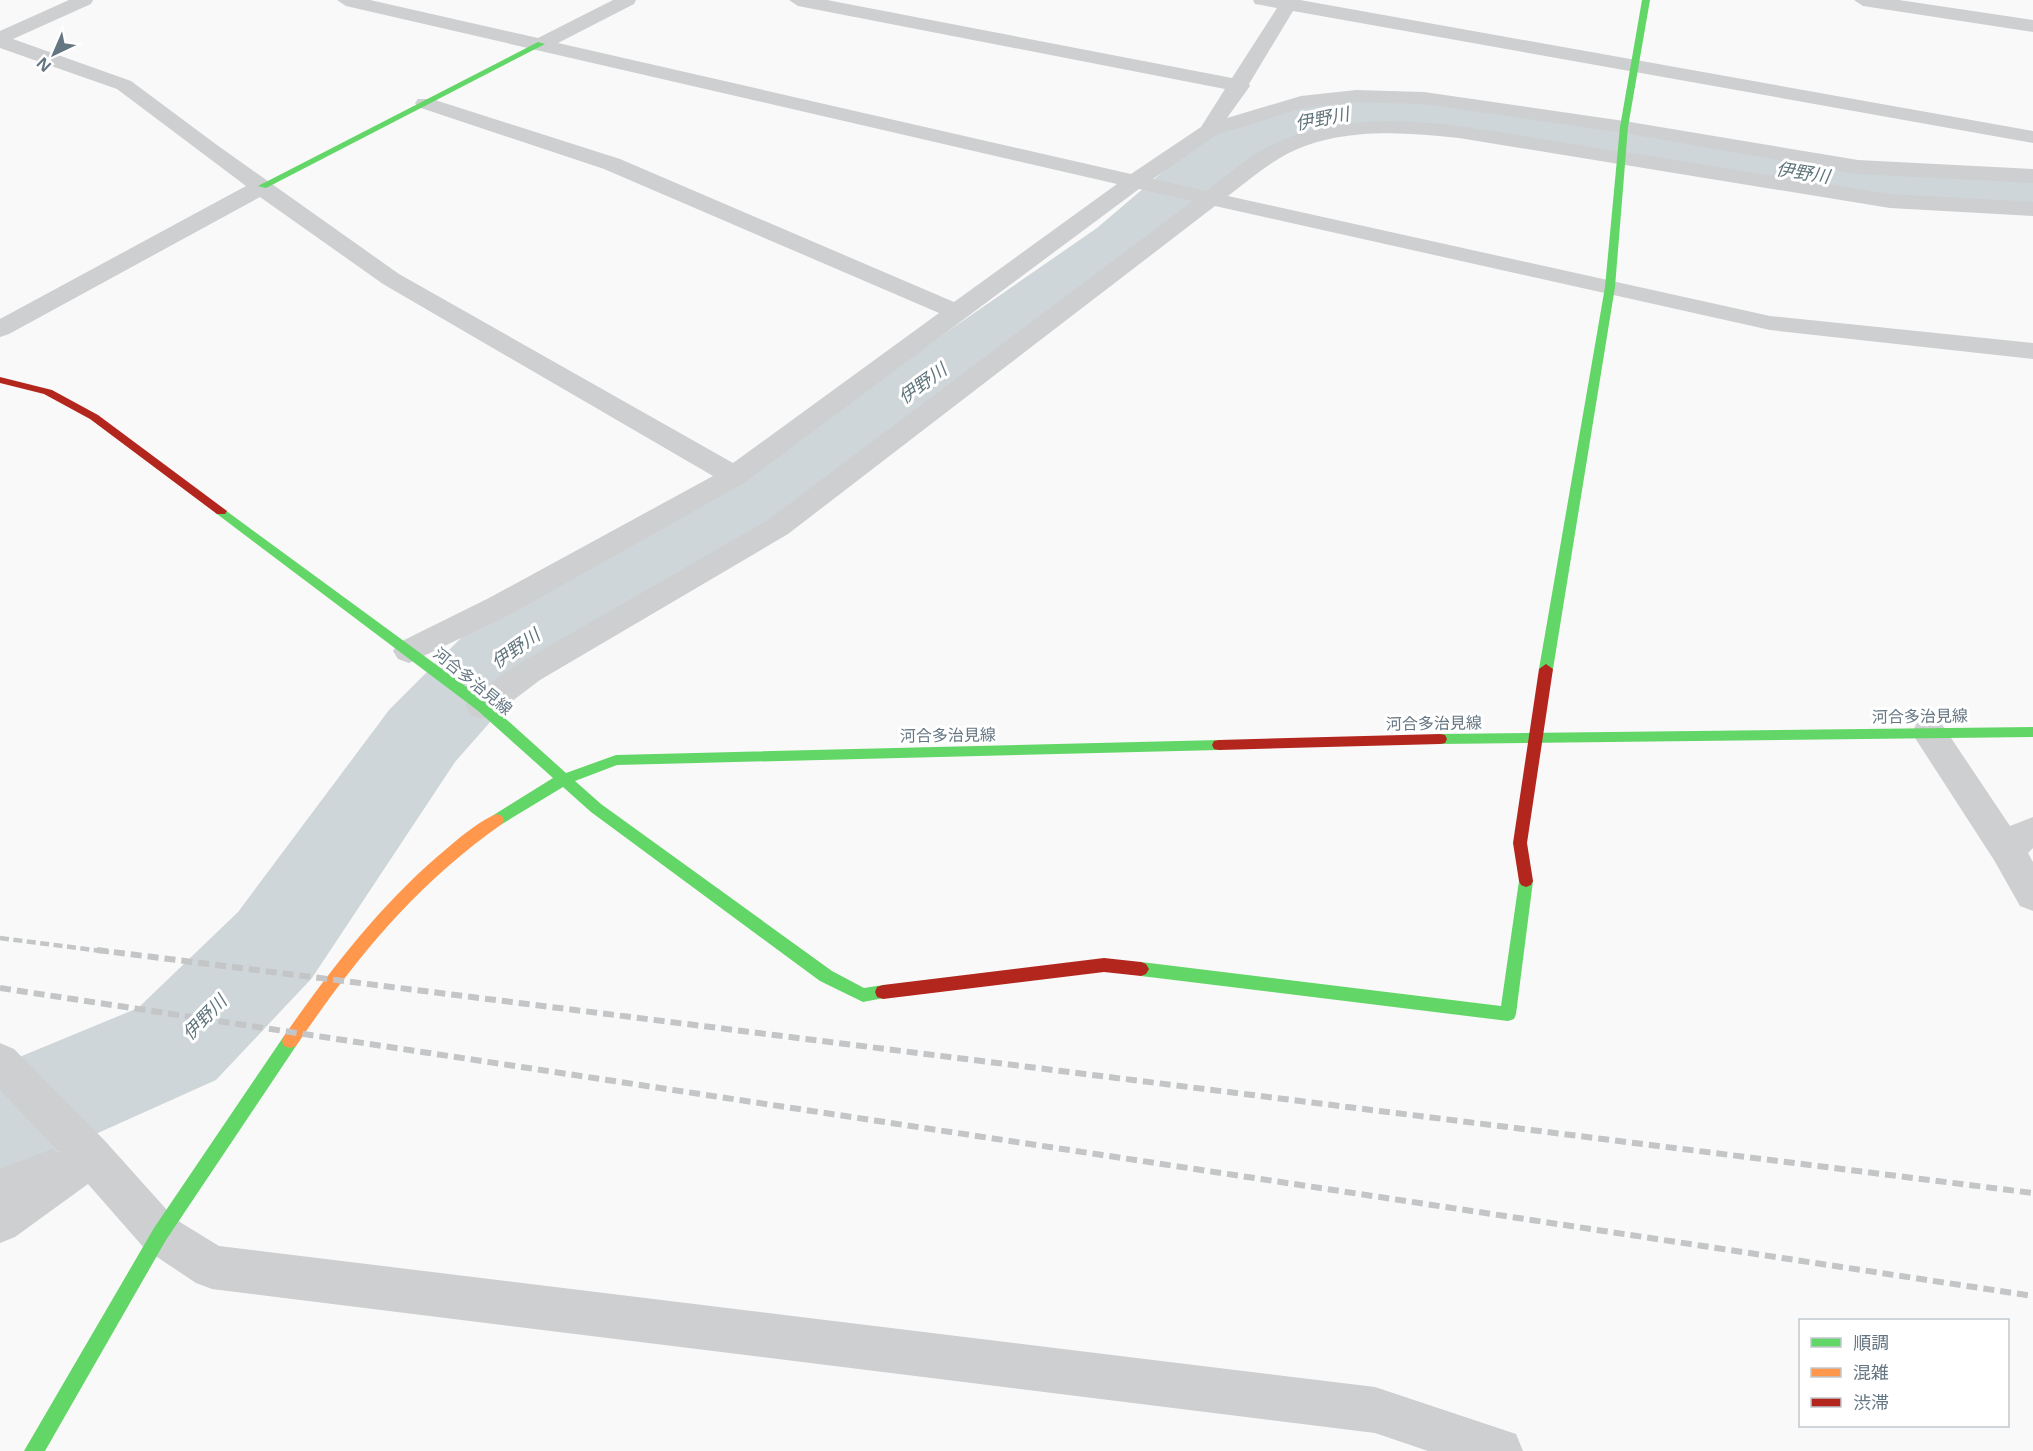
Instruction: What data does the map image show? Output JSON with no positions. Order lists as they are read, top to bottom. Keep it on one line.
{"streets":{"street":["河合多治見線"]},"water":["伊野川"],"legend":["順調","混雑","渋滞"],"north":"bottom left"}
